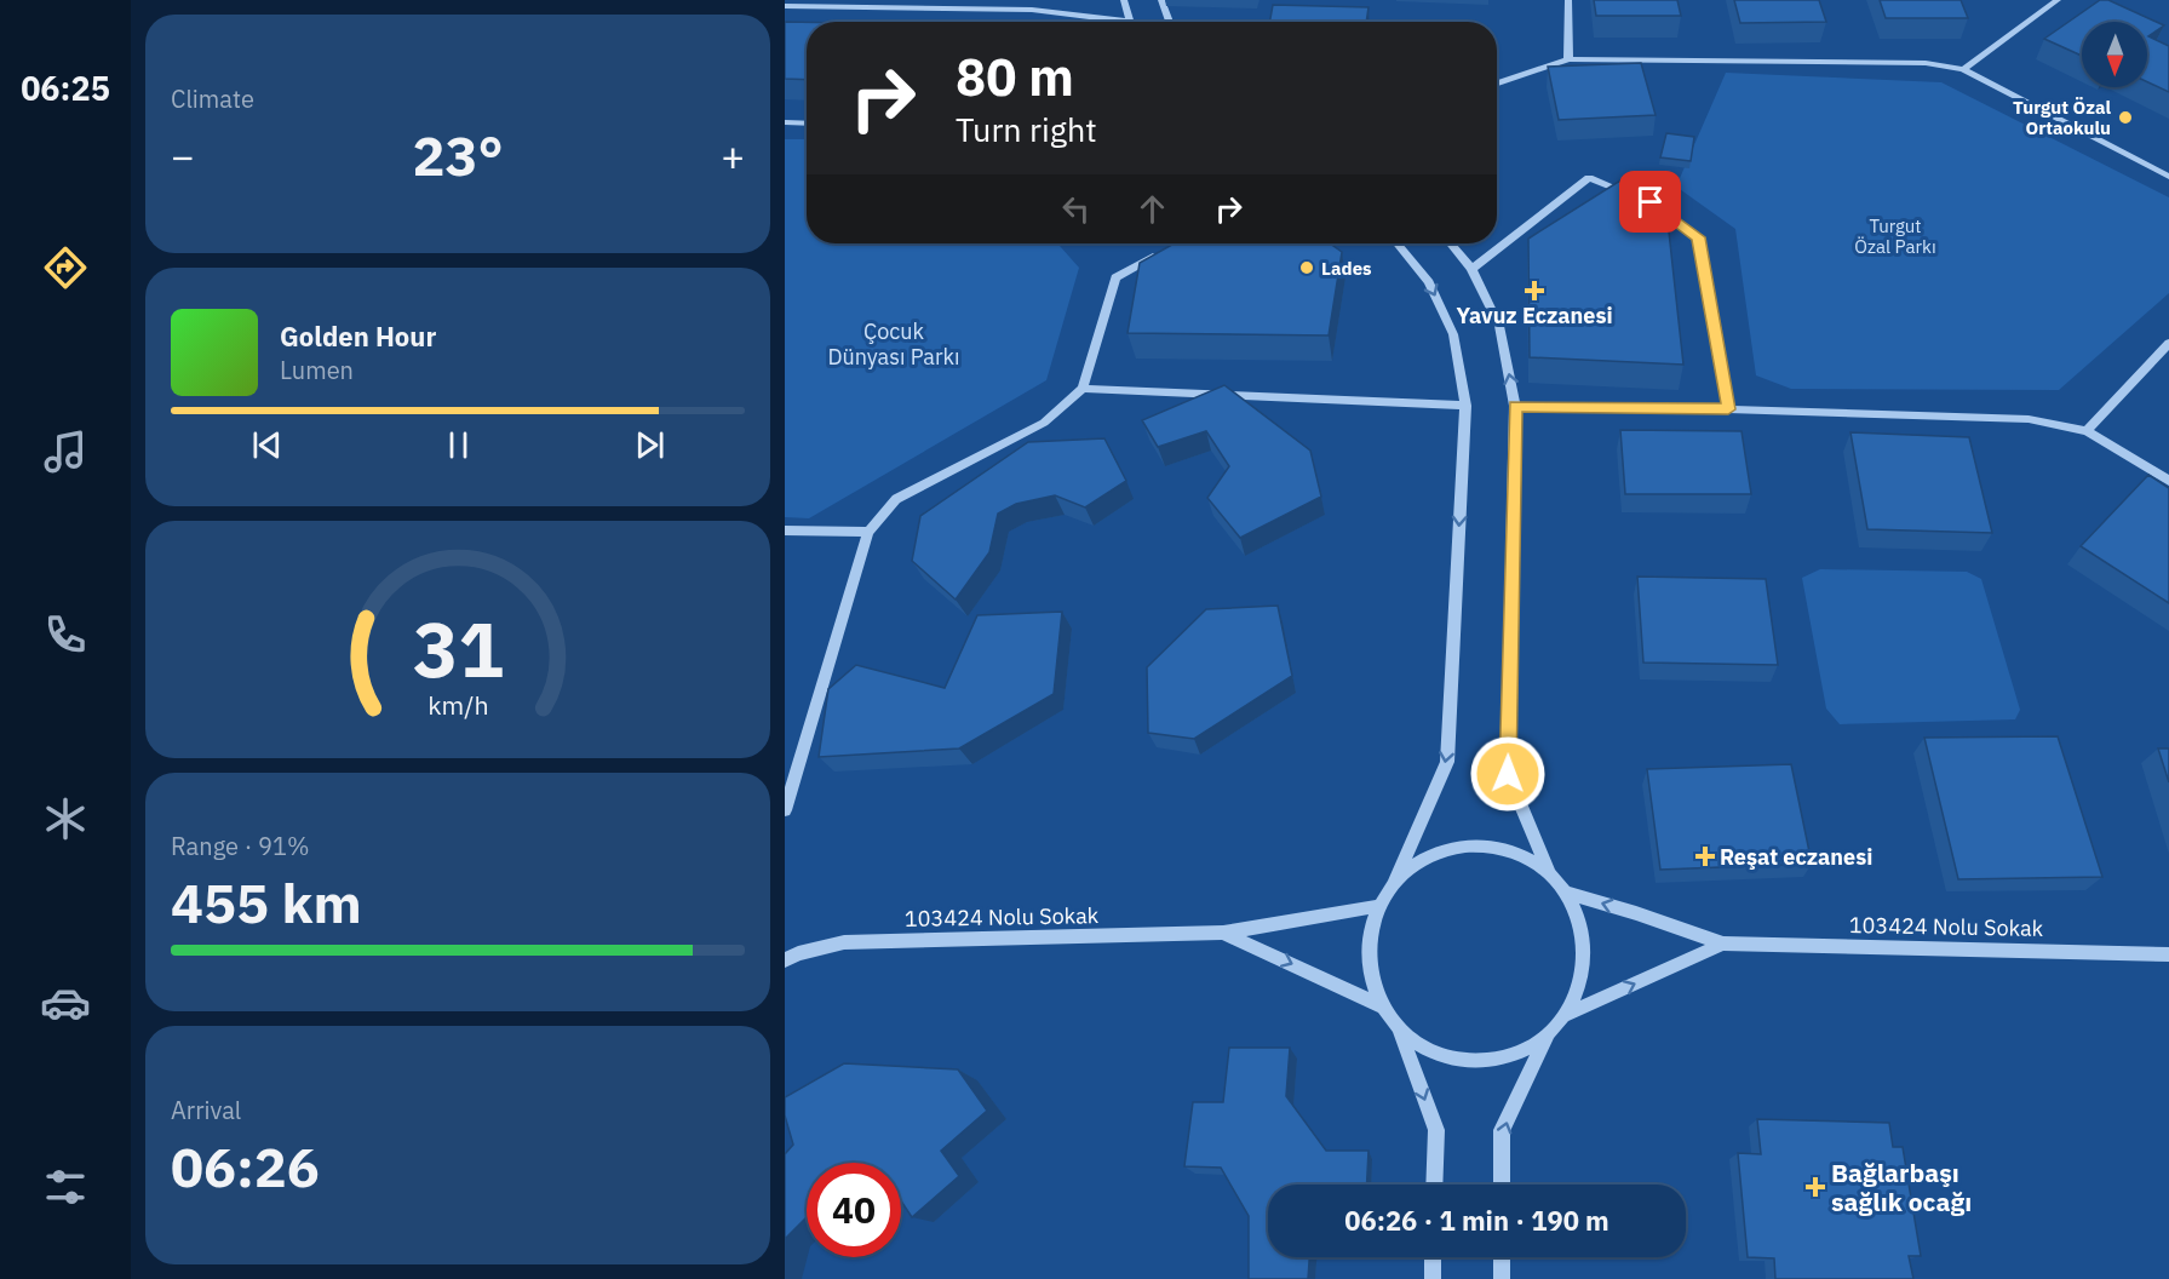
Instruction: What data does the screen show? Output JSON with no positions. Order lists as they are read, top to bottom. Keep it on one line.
{"streets":{"street":["103424 Nolu Sokak"]},"parks":["Turgut Özal Parkı","Çocuk Dünyası Parkı"],"places":{"other":["Turgut Özal Ortaokulu","Lades"],"health":["Yavuz Eczanesi","Reşat eczanesi","Bağlarbaşı sağlık ocağı"]},"north":"bottom","page":{"tabs":"06:25","tile":["Climate",["Range · 91%","455 km"],["Arrival","06:26"]],"turn":["80 m","Turn right"],"heat":["−","23°","+"],"song":["Golden Hour","Lumen"],"limit":"40","trip":"06:26 · 1 min · 190 m","gauge":["31","km/h"]}}
